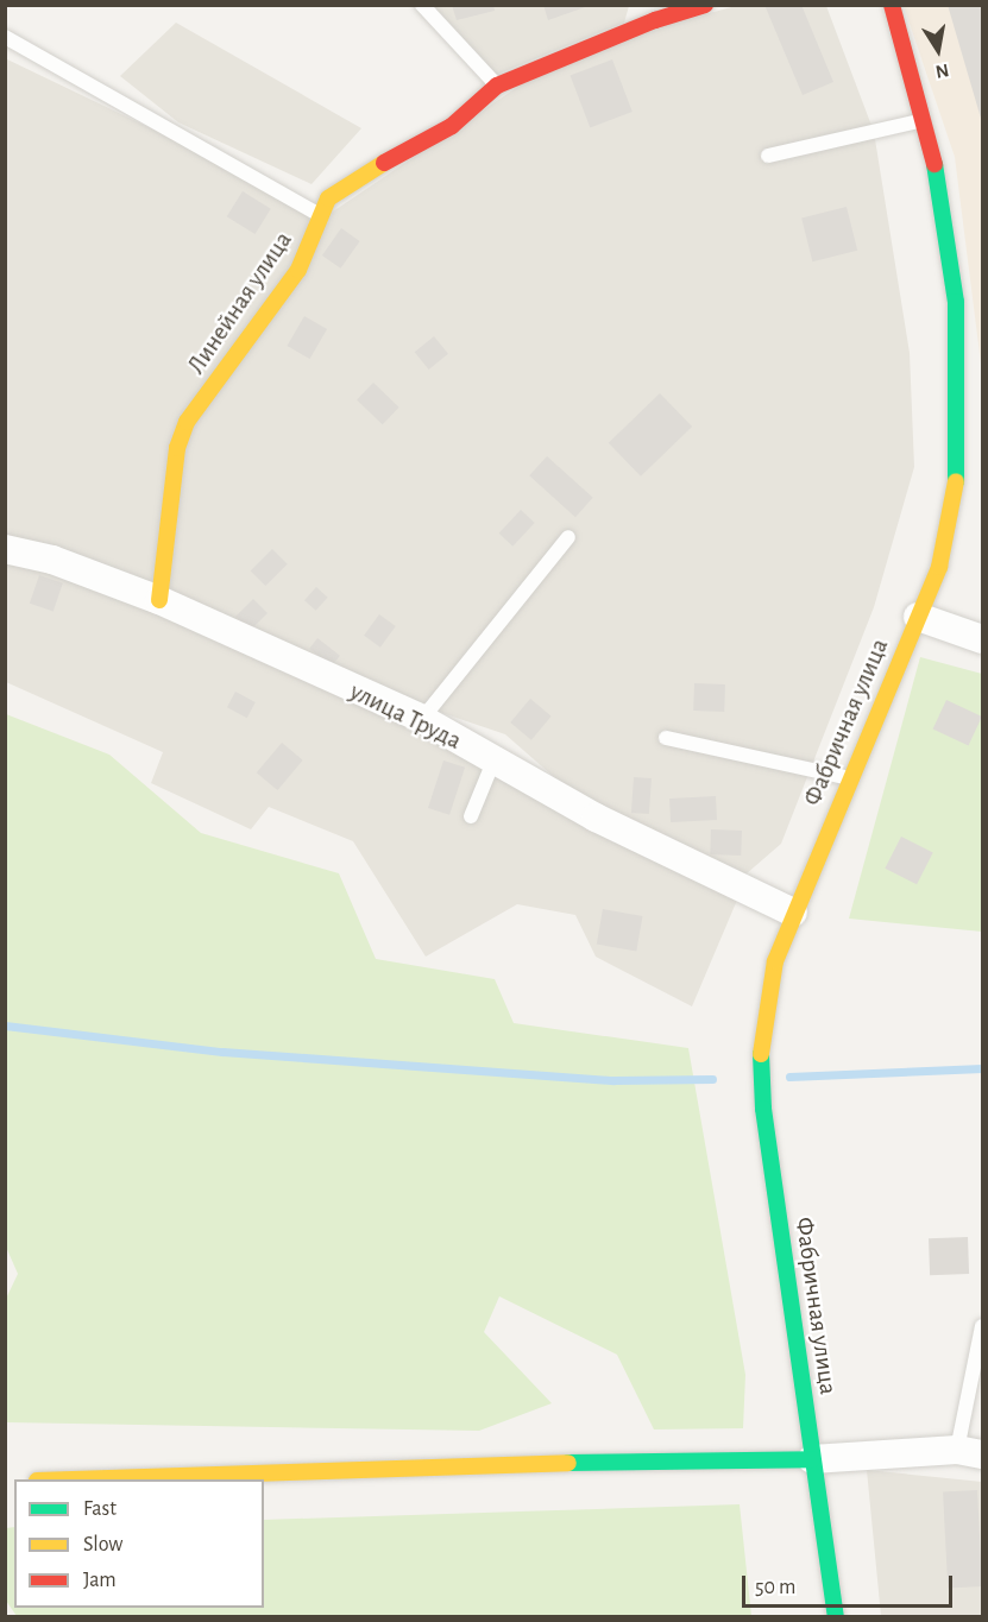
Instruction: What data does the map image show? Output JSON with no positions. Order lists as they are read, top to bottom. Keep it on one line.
{"streets":{"street":["Линейная улица","улица Труда","Фабричная улица"]},"crossings":[["Линейная улица","улица Труда"],["улица Труда","Фабричная улица"]],"legend":["Fast","Slow","Jam"],"scale_bar":"50 m","north":"bottom"}
